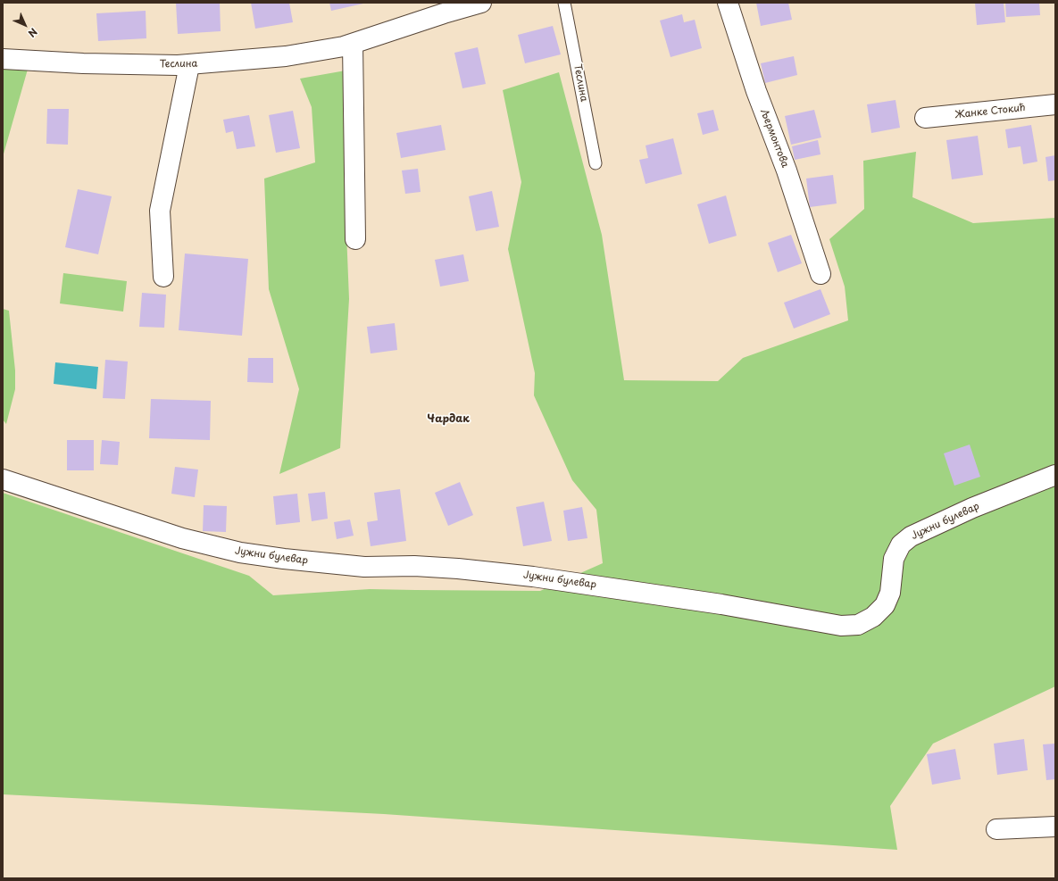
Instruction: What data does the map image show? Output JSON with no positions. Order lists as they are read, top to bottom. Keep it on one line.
{"streets":{"street":["Теслина","Жанке Стокић","Љермонтова","Јужни булевар"]},"districts":["Чардак"],"north":"bottom right"}
